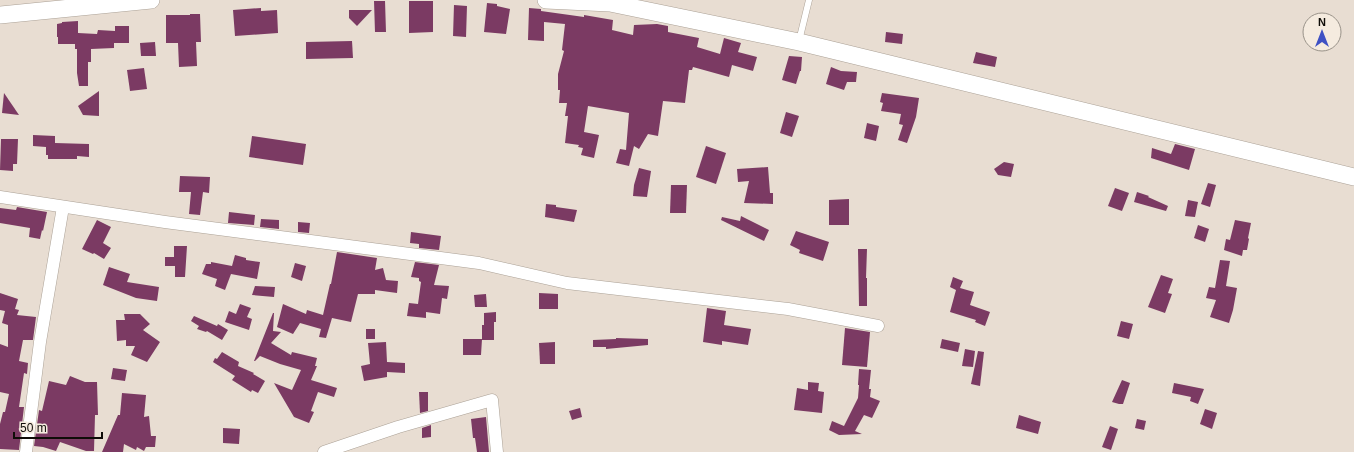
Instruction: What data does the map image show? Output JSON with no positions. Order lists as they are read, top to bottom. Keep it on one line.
{"scale_bar":"50 m","north":"top"}
